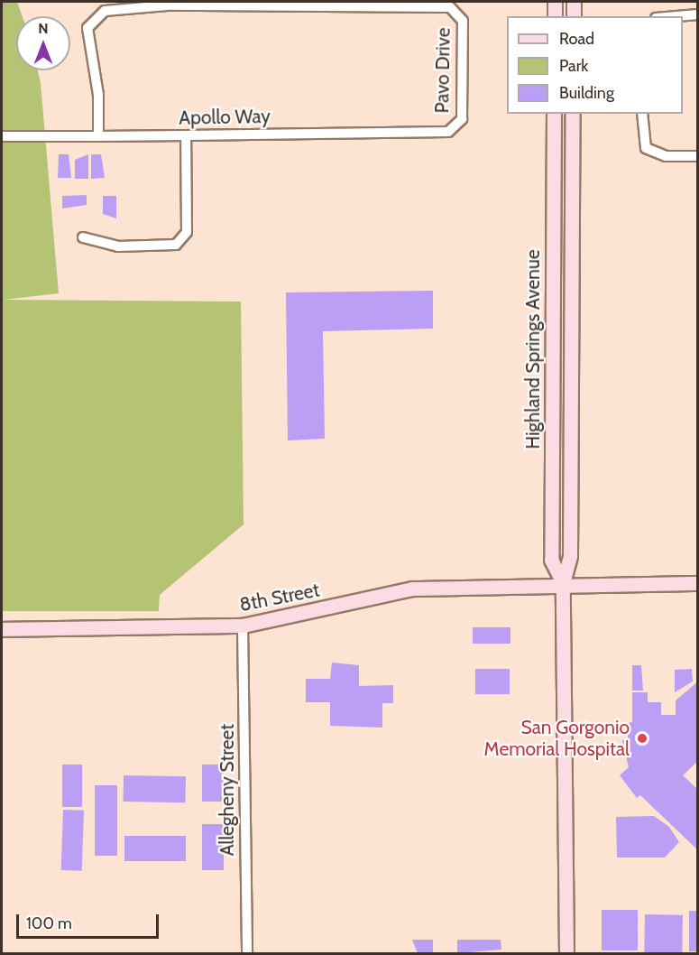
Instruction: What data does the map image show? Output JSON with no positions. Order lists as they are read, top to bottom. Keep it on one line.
{"streets":{"main road":["Highland Springs Avenue","8th Street"],"street":["Pavo Drive","Apollo Way","Allegheny Street"]},"crossings":[["Pavo Drive","Apollo Way"],["Highland Springs Avenue","8th Street"],["8th Street","Allegheny Street"]],"places":["San Gorgonio Memorial Hospital"],"legend":["Road","Park","Building"],"scale_bar":"100 m","north":"top"}
